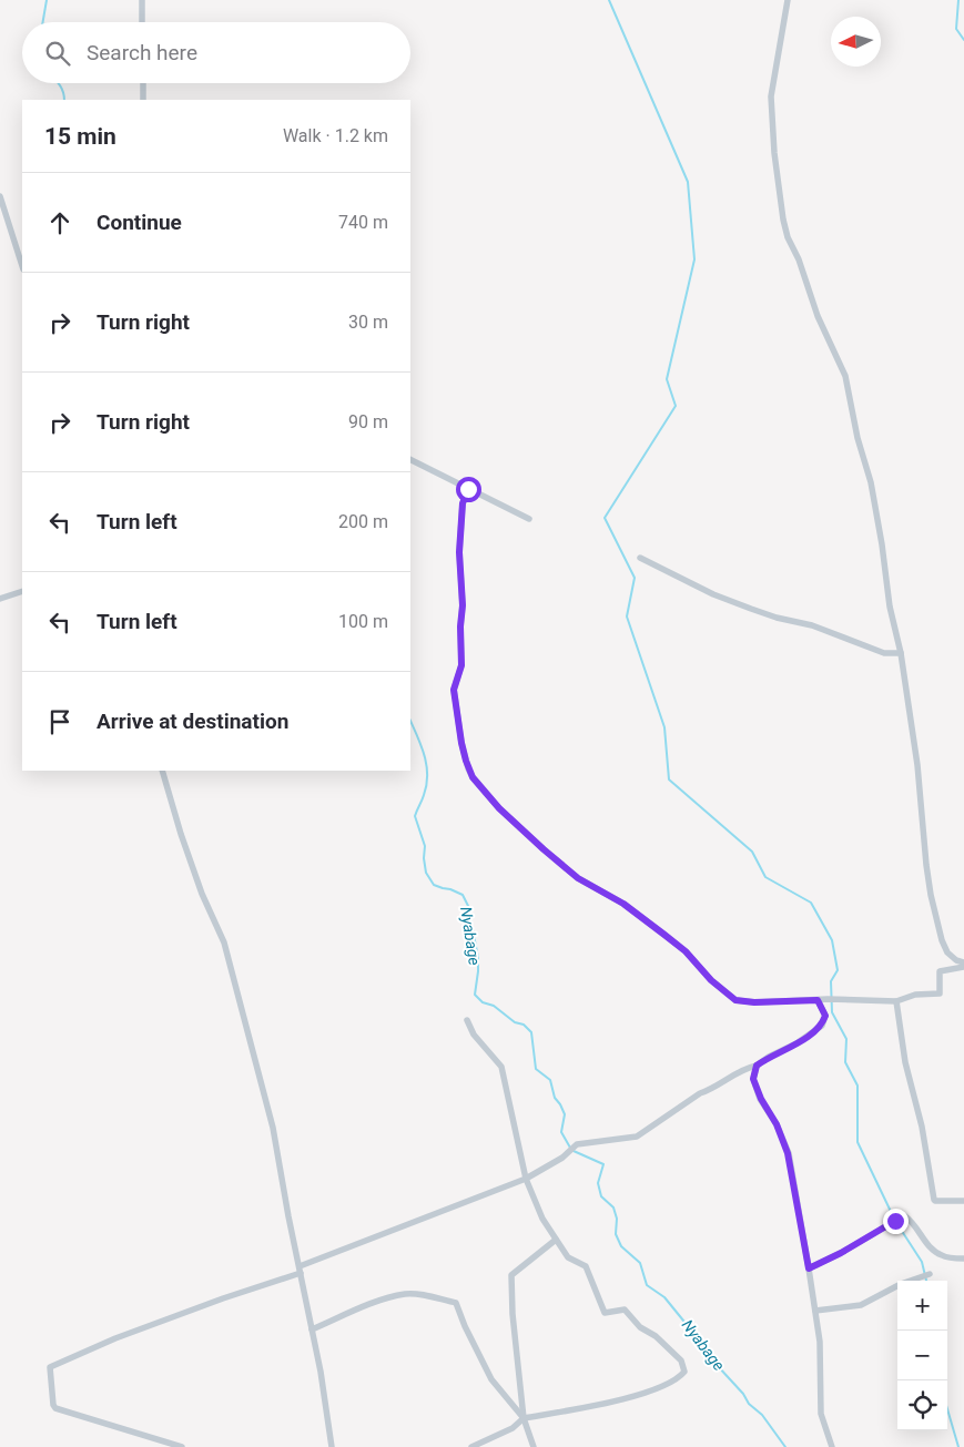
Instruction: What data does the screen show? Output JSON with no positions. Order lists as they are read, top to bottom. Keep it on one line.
{"water":["Nyabage"],"north":"left","page":{"search":"Search here","heading":["15 min","Walk · 1.2 km"],"list":[["Continue","740 m"],["Turn right","30 m"],["Turn right","90 m"],["Turn left","200 m"],["Turn left","100 m"],"Arrive at destination"],"map_buttons":["+","−"]}}
